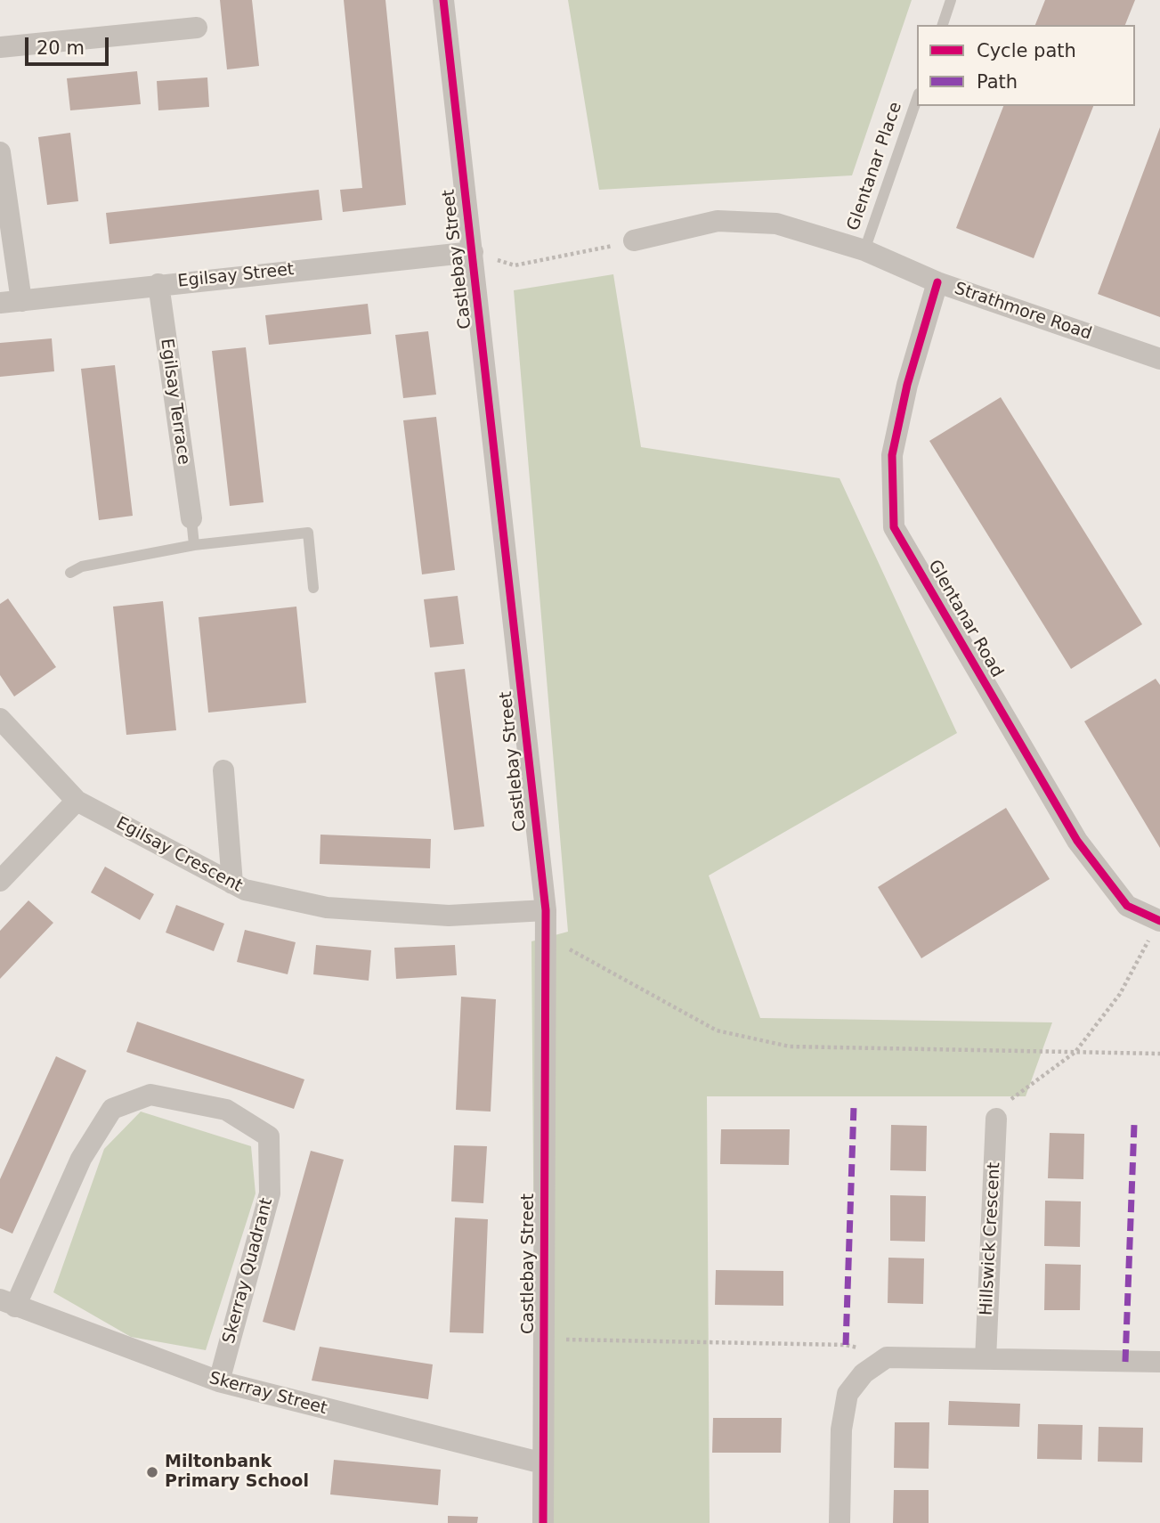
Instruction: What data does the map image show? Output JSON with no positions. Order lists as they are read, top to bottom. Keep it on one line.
{"streets":{"street":["Castlebay Street","Egilsay Street","Strathmore Road","Egilsay Terrace","Glentanar Road","Egilsay Crescent","Hillswick Crescent","Skerray Quadrant","Skerray Street"],"lane":["Glentanar Place"]},"crossings":[["Glentanar Place","Strathmore Road"],["Castlebay Street","Egilsay Street"],["Castlebay Street","Egilsay Crescent"],["Castlebay Street","Skerray Street"],["Egilsay Street","Egilsay Terrace"],["Strathmore Road","Glentanar Road"],["Skerray Quadrant","Skerray Street"]],"places":["Miltonbank Primary School"],"legend":["Cycle path","Path"],"scale_bar":"20 m"}
